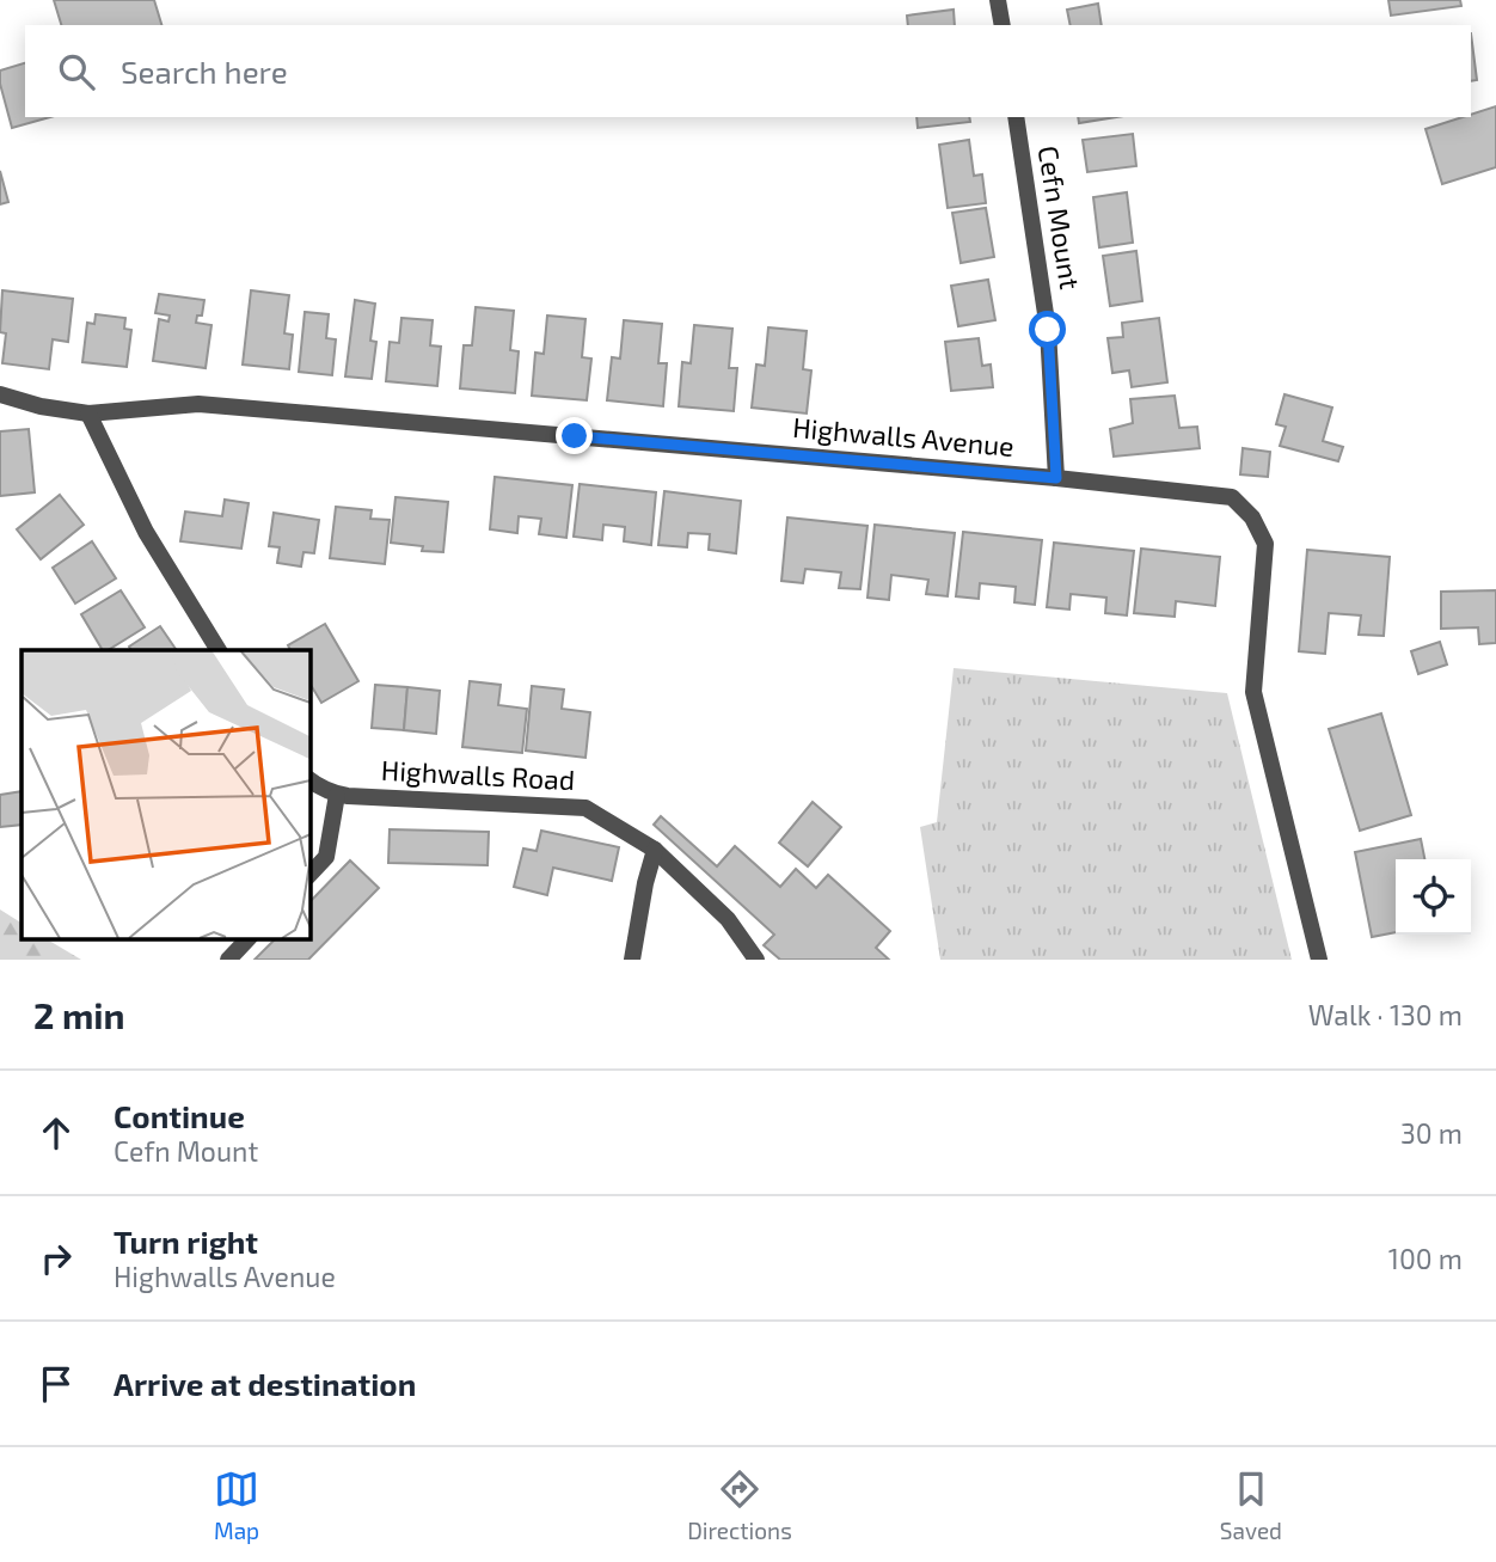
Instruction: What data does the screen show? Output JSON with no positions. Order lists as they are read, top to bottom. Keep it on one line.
{"streets":{"street":["Cefn Mount","Highwalls Avenue","Highwalls Road"]},"crossings":[["Cefn Mount","Highwalls Avenue"]],"page":{"search":"Search here","heading":["2 min","Walk · 130 m"],"list":[["Continue","Cefn Mount","30 m"],["Turn right","Highwalls Avenue","100 m"],"Arrive at destination"],"nav":["Map","Directions","Saved"]}}
